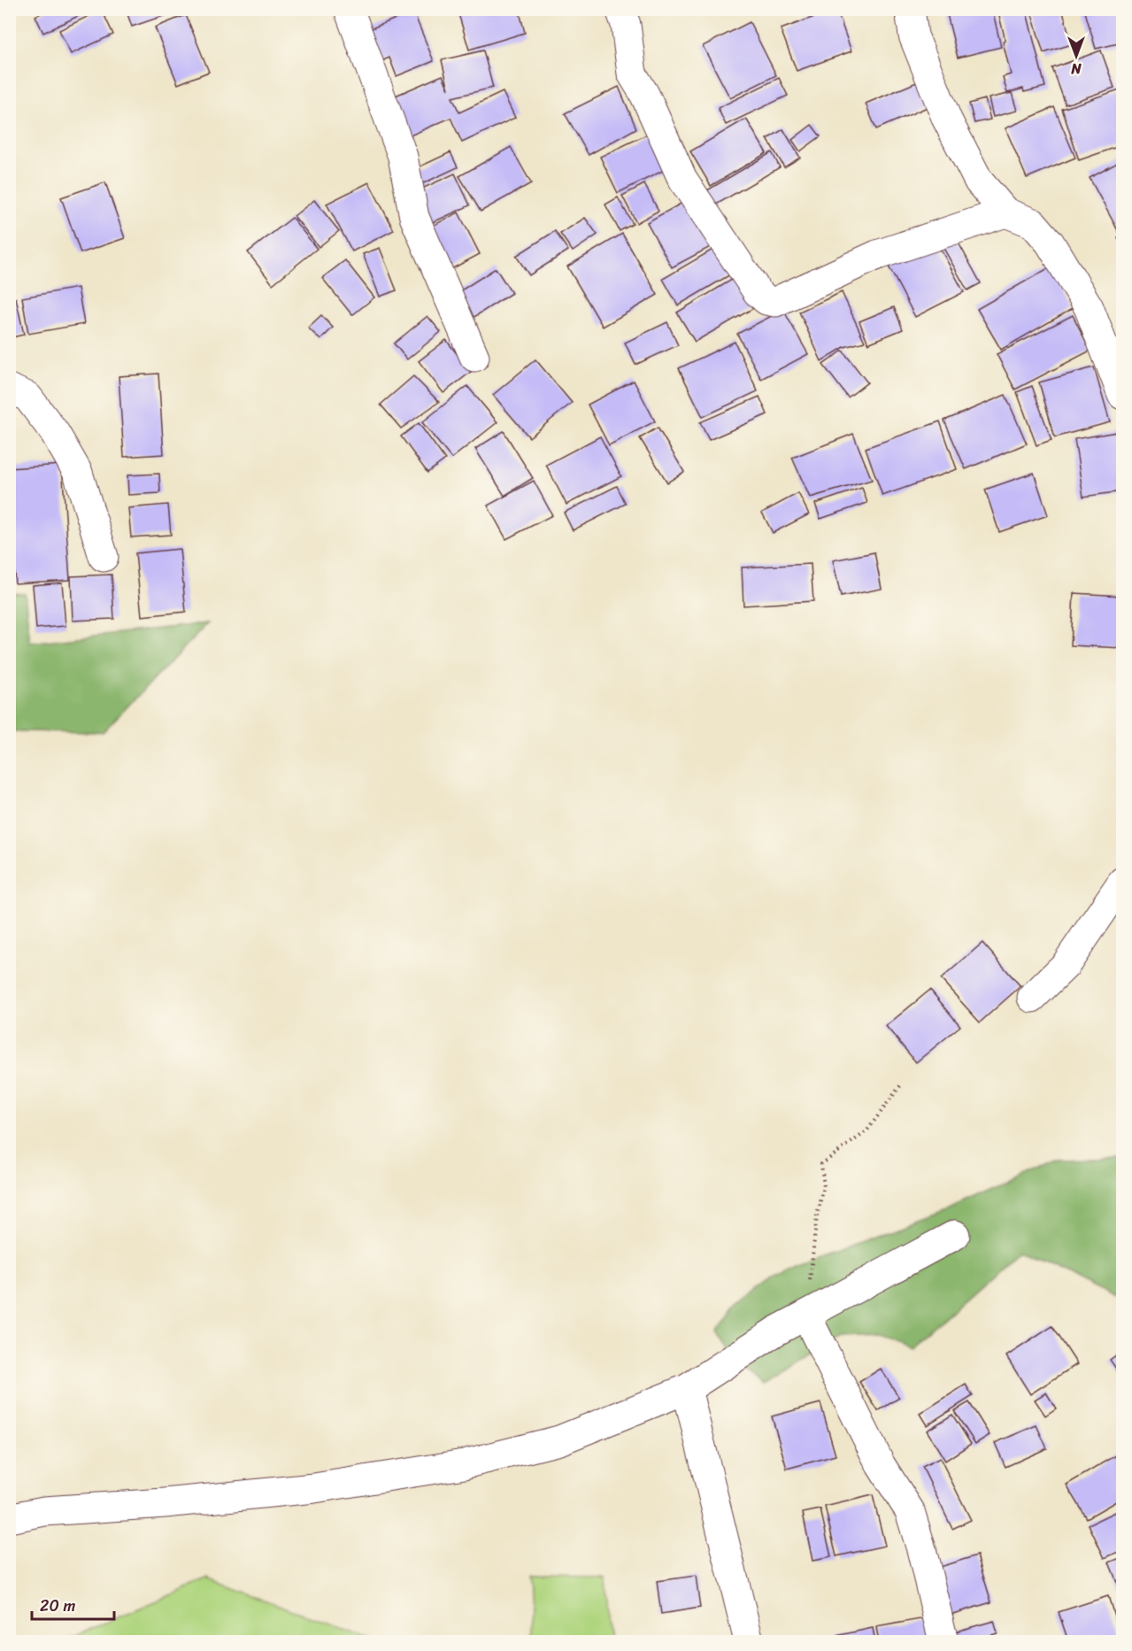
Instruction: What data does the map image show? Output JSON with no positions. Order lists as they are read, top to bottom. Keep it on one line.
{"scale_bar":"20 m","north":"bottom"}
